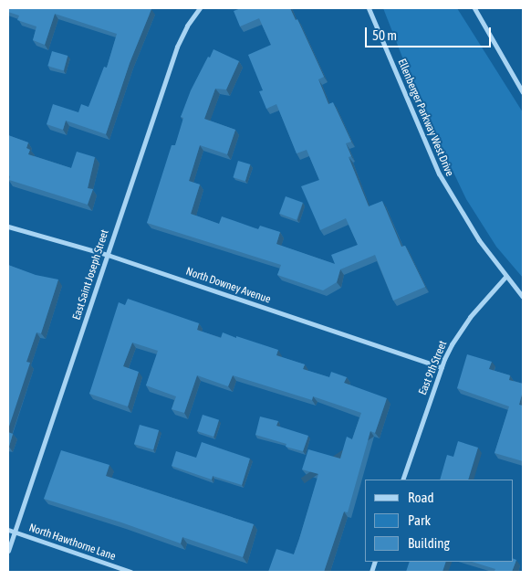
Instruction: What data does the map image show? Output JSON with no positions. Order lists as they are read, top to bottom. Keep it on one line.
{"streets":{"street":["Ellenberger Parkway West Drive","East Saint Joseph Street","North Downey Avenue","East 9th Street","North Hawthorne Lane"]},"crossings":[["Ellenberger Parkway West Drive","East 9th Street"],["East Saint Joseph Street","North Downey Avenue"],["East Saint Joseph Street","North Hawthorne Lane"],["North Downey Avenue","East 9th Street"]],"legend":["Road","Park","Building"],"scale_bar":"50 m"}
